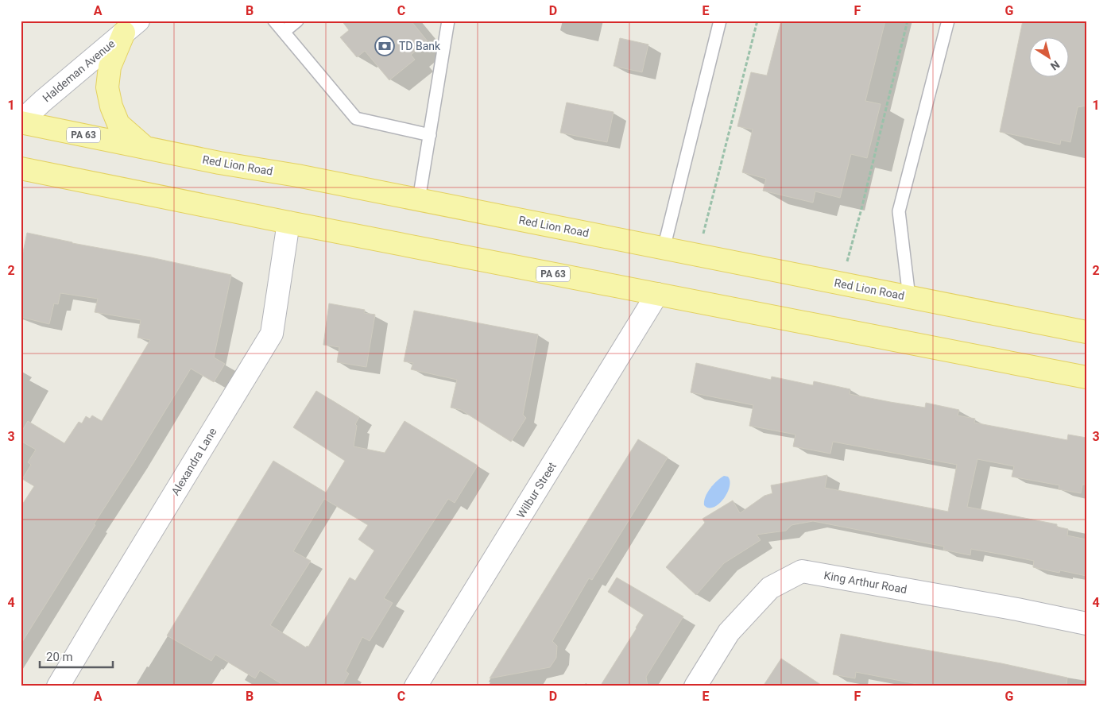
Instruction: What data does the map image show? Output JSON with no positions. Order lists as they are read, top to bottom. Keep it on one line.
{"streets":{"main road":["PA 63","Red Lion Road"],"street":["Haldeman Avenue","Alexandra Lane","Wilbur Street","King Arthur Road"]},"crossings":[["Haldeman Avenue","Red Lion Road"],["PA 63","Alexandra Lane"],["PA 63","Wilbur Street"]],"places":{"bank":["TD Bank"]},"scale_bar":"20 m","north":"bottom right","grid":{"columns":["A","B","C","D","E","F","G"],"rows":["1","2","3","4"]}}
